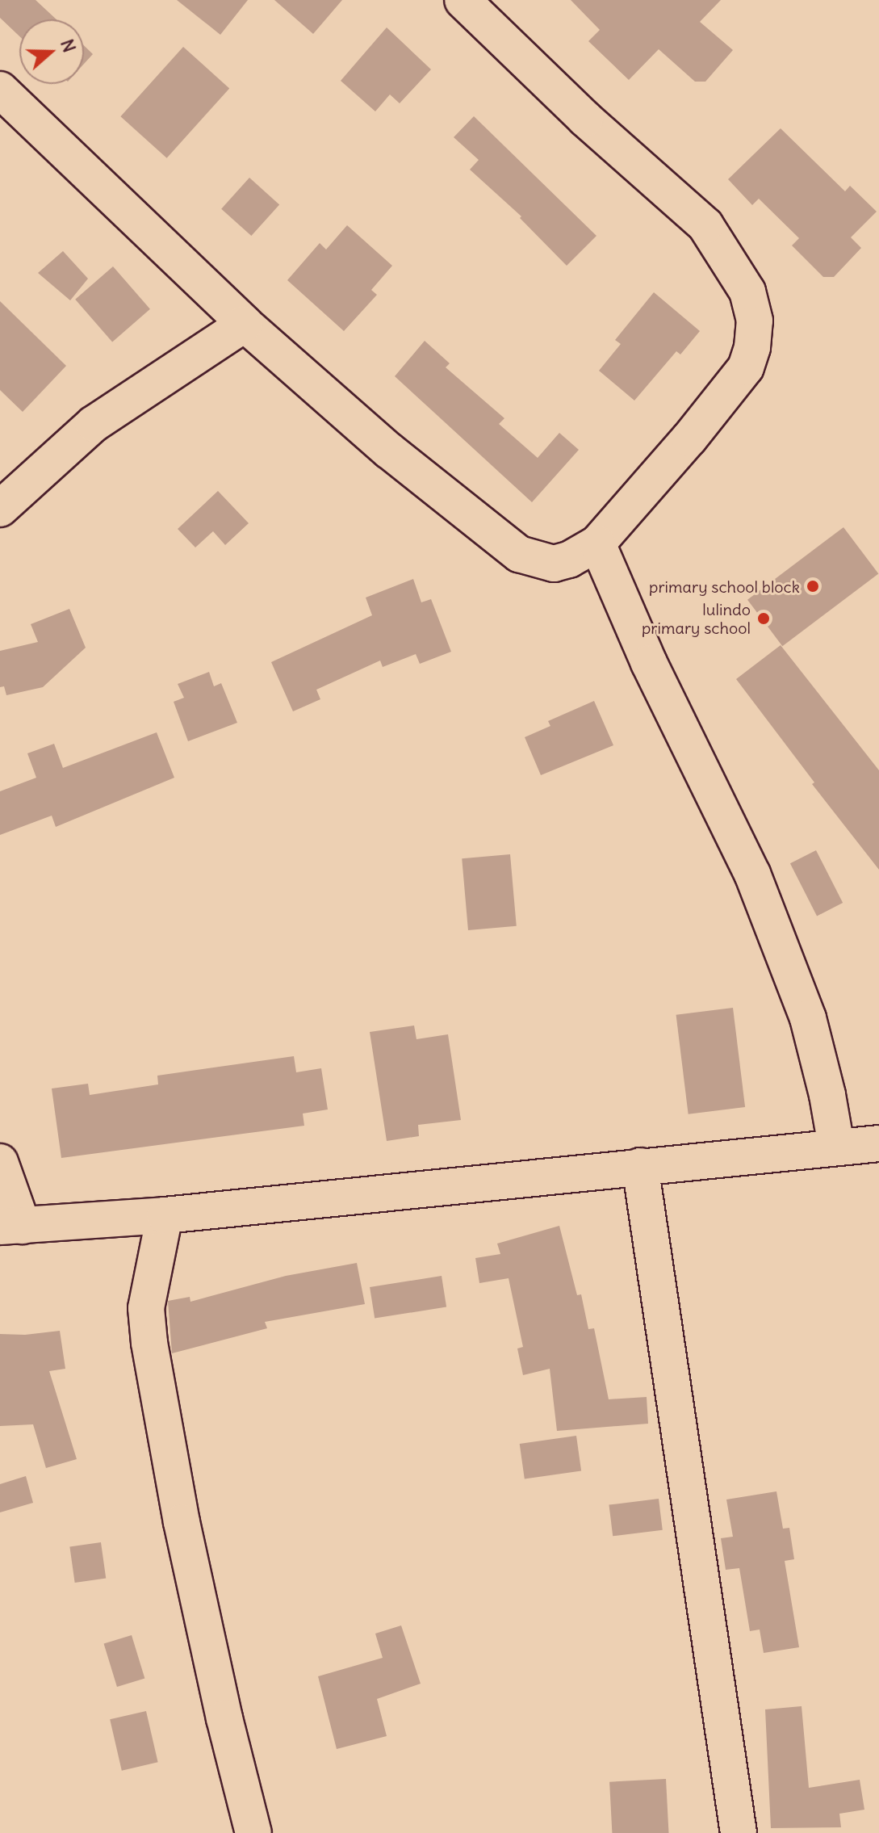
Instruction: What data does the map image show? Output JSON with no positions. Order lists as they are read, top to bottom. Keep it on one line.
{"places":["primary school block","lulindo primary school"],"north":"right"}
